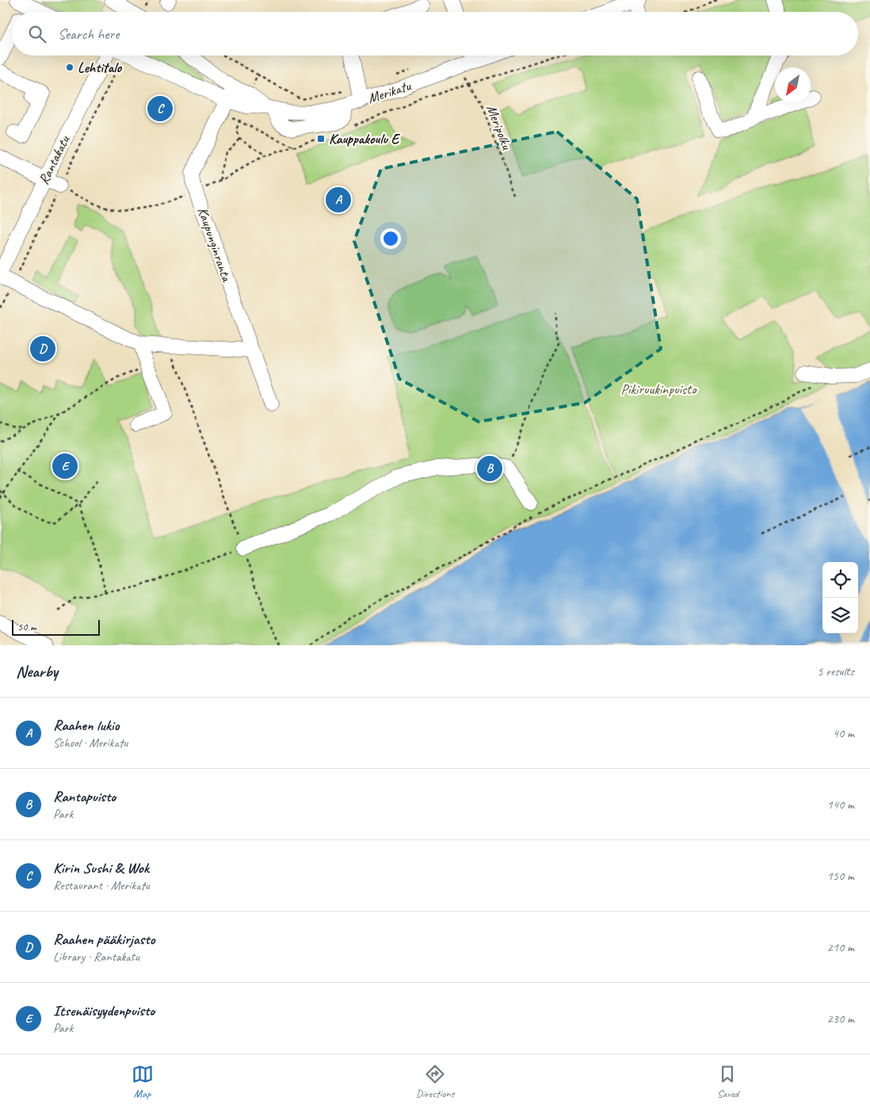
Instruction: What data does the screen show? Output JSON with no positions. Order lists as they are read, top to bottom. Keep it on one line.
{"streets":{"street":["Merikatu","Rantakatu","Kaupunginranta"],"path":["Meripolku"]},"crossings":[["Merikatu","Meripolku"],["Merikatu","Kaupunginranta"]],"parks":["Pikiruukinpuisto"],"places":{"other":["Lehtitalo"],"transit":["Kauppakoulu E"]},"scale_bar":"50 m","north":"bottom left","page":{"search":"Search here","pins":["C","A","D","E","B"],"scale":"50 m","heading":["Nearby","5 results"],"list":[{"mark":"A","name":"Raahen lukio","note":"School · Merikatu","value":"40 m"},{"mark":"B","name":"Rantapuisto","note":"Park","value":"140 m"},{"mark":"C","name":"Kirin Sushi & Wok","note":"Restaurant · Merikatu","value":"150 m"},{"mark":"D","name":"Raahen pääkirjasto","note":"Library · Rantakatu","value":"210 m"},{"mark":"E","name":"Itsenäisyydenpuisto","note":"Park","value":"230 m"}],"nav":["Map","Directions","Saved"]}}
